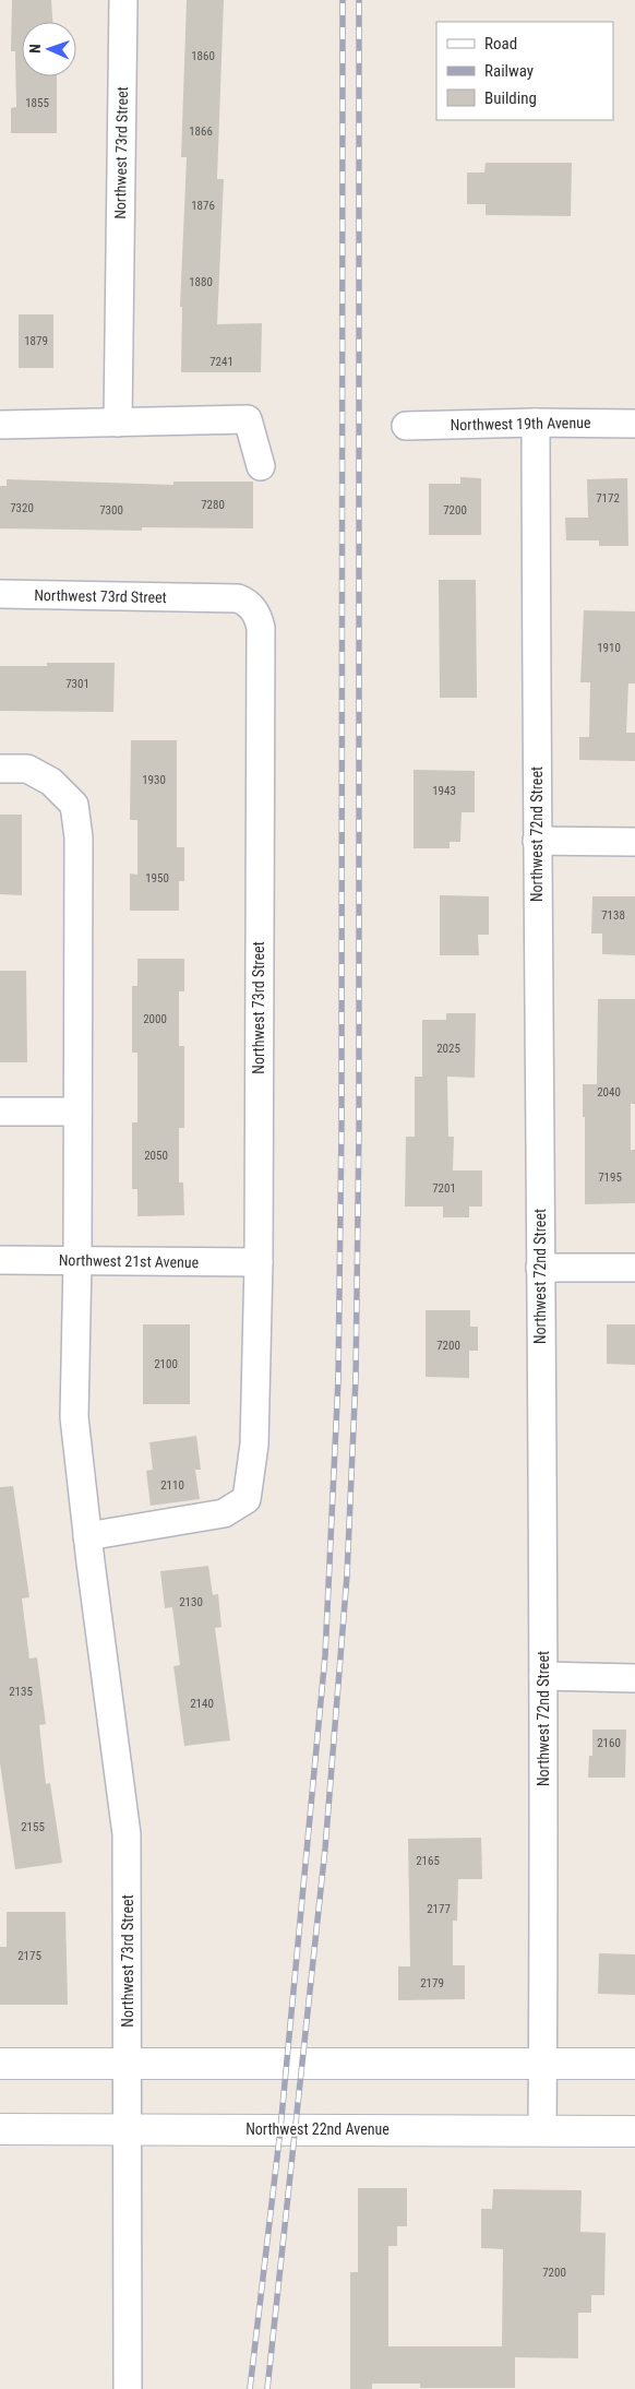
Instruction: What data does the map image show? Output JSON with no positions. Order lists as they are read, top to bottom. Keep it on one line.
{"streets":{"main road":["Northwest 22nd Avenue"],"street":["Northwest 73rd Street","Northwest 19th Avenue","Northwest 72nd Street","Northwest 21st Avenue"]},"crossings":[["Northwest 73rd Street","Northwest 21st Avenue"],["Northwest 73rd Street","Northwest 22nd Avenue"],["Northwest 19th Avenue","Northwest 72nd Street"],["Northwest 72nd Street","Northwest 22nd Avenue"]],"house_numbers":["1860","1855","1866","1876","1880","1879","7241","7172","7280","7320","7300","7200","1910","7301","1930","1943","1950","7138","2000","2025","2040","2050","7195","7201","7200","2100","2110","2130","2135","2140","2160","2155","2165","2177","2175","2179","7200"],"legend":["Road","Railway","Building"],"north":"left"}
